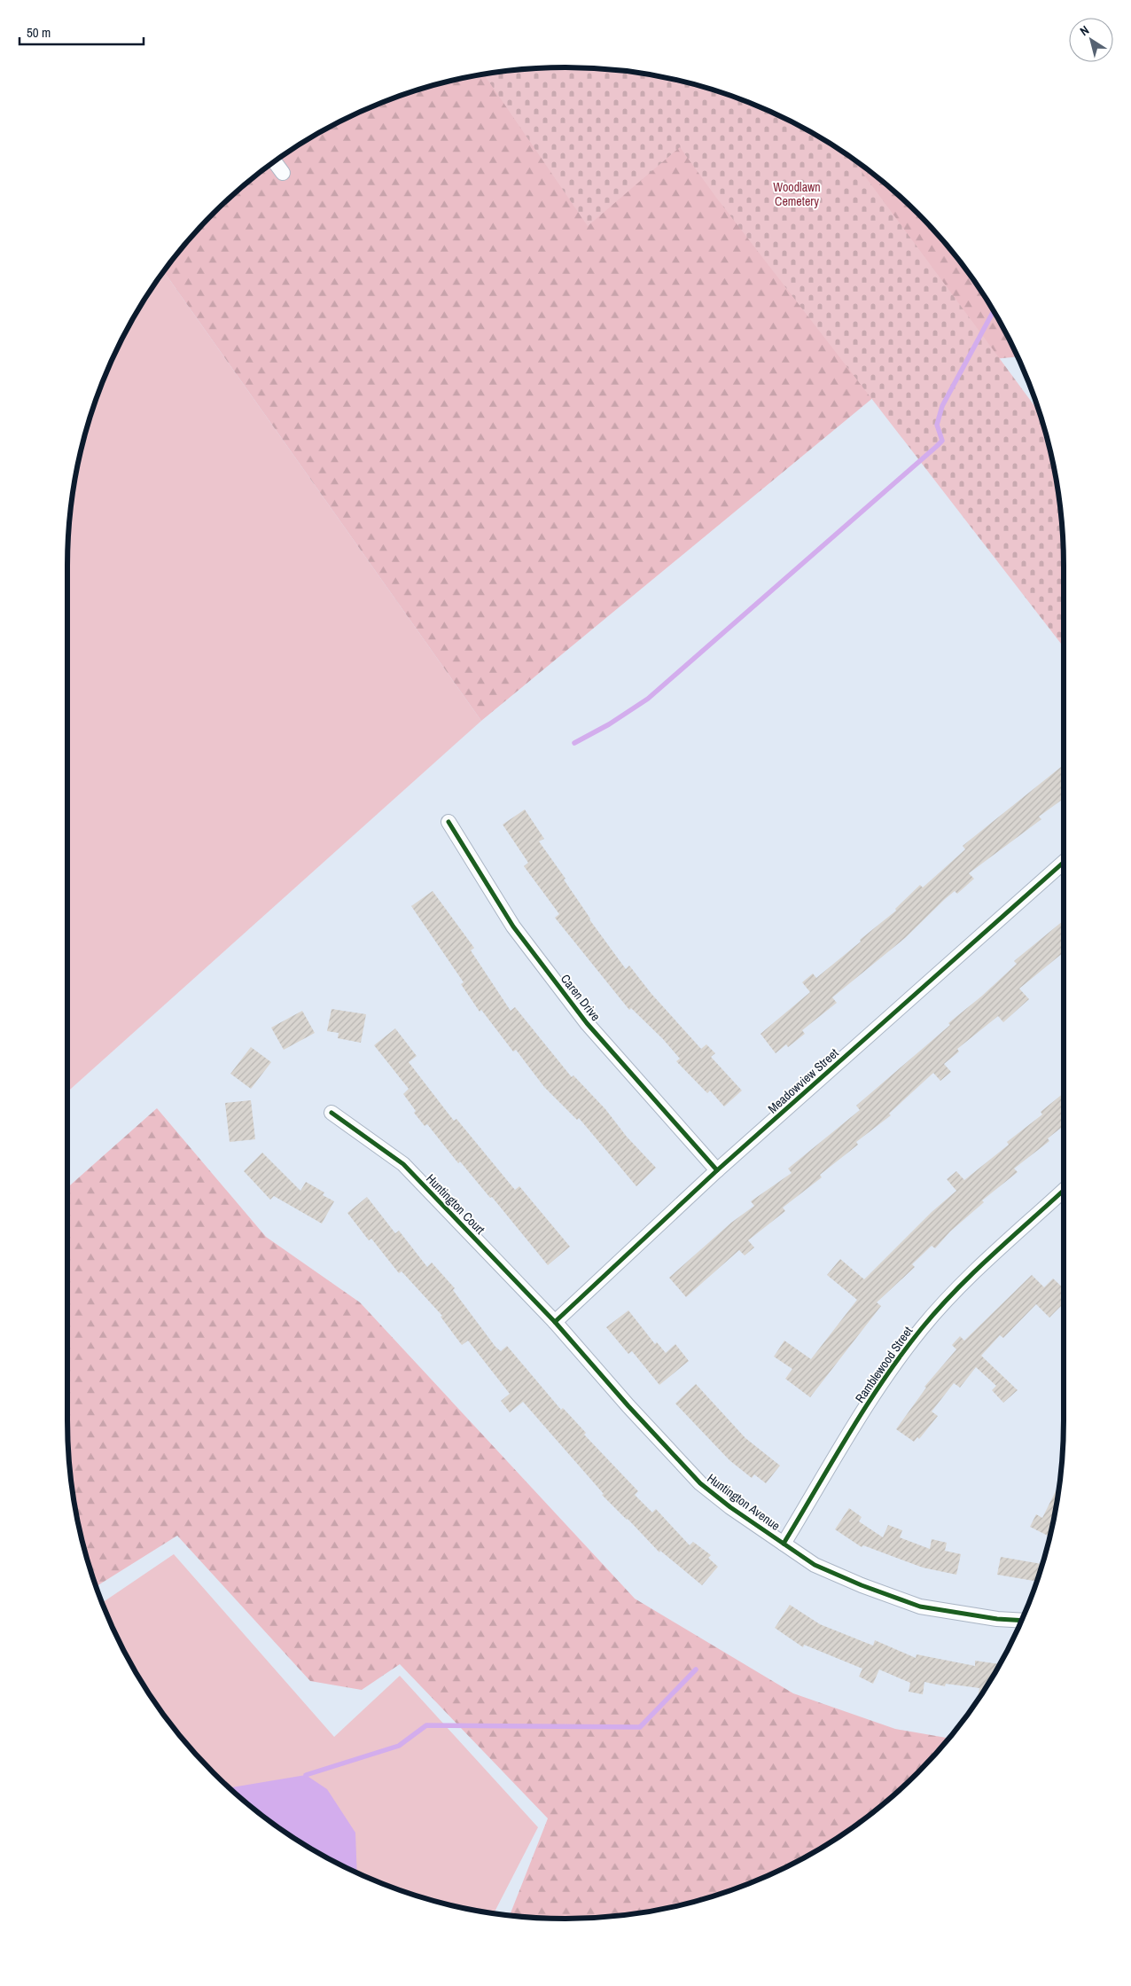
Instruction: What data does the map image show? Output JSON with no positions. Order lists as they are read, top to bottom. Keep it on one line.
{"streets":{"street":["Caren Drive","Meadowview Street","Huntington Court","Ramblewood Street","Huntington Avenue"]},"crossings":[["Caren Drive","Meadowview Street"],["Meadowview Street","Huntington Court"],["Meadowview Street","Huntington Avenue"],["Huntington Court","Huntington Avenue"],["Ramblewood Street","Huntington Avenue"]],"parks":["Woodlawn Cemetery"],"scale_bar":"50 m","north":"top left"}
